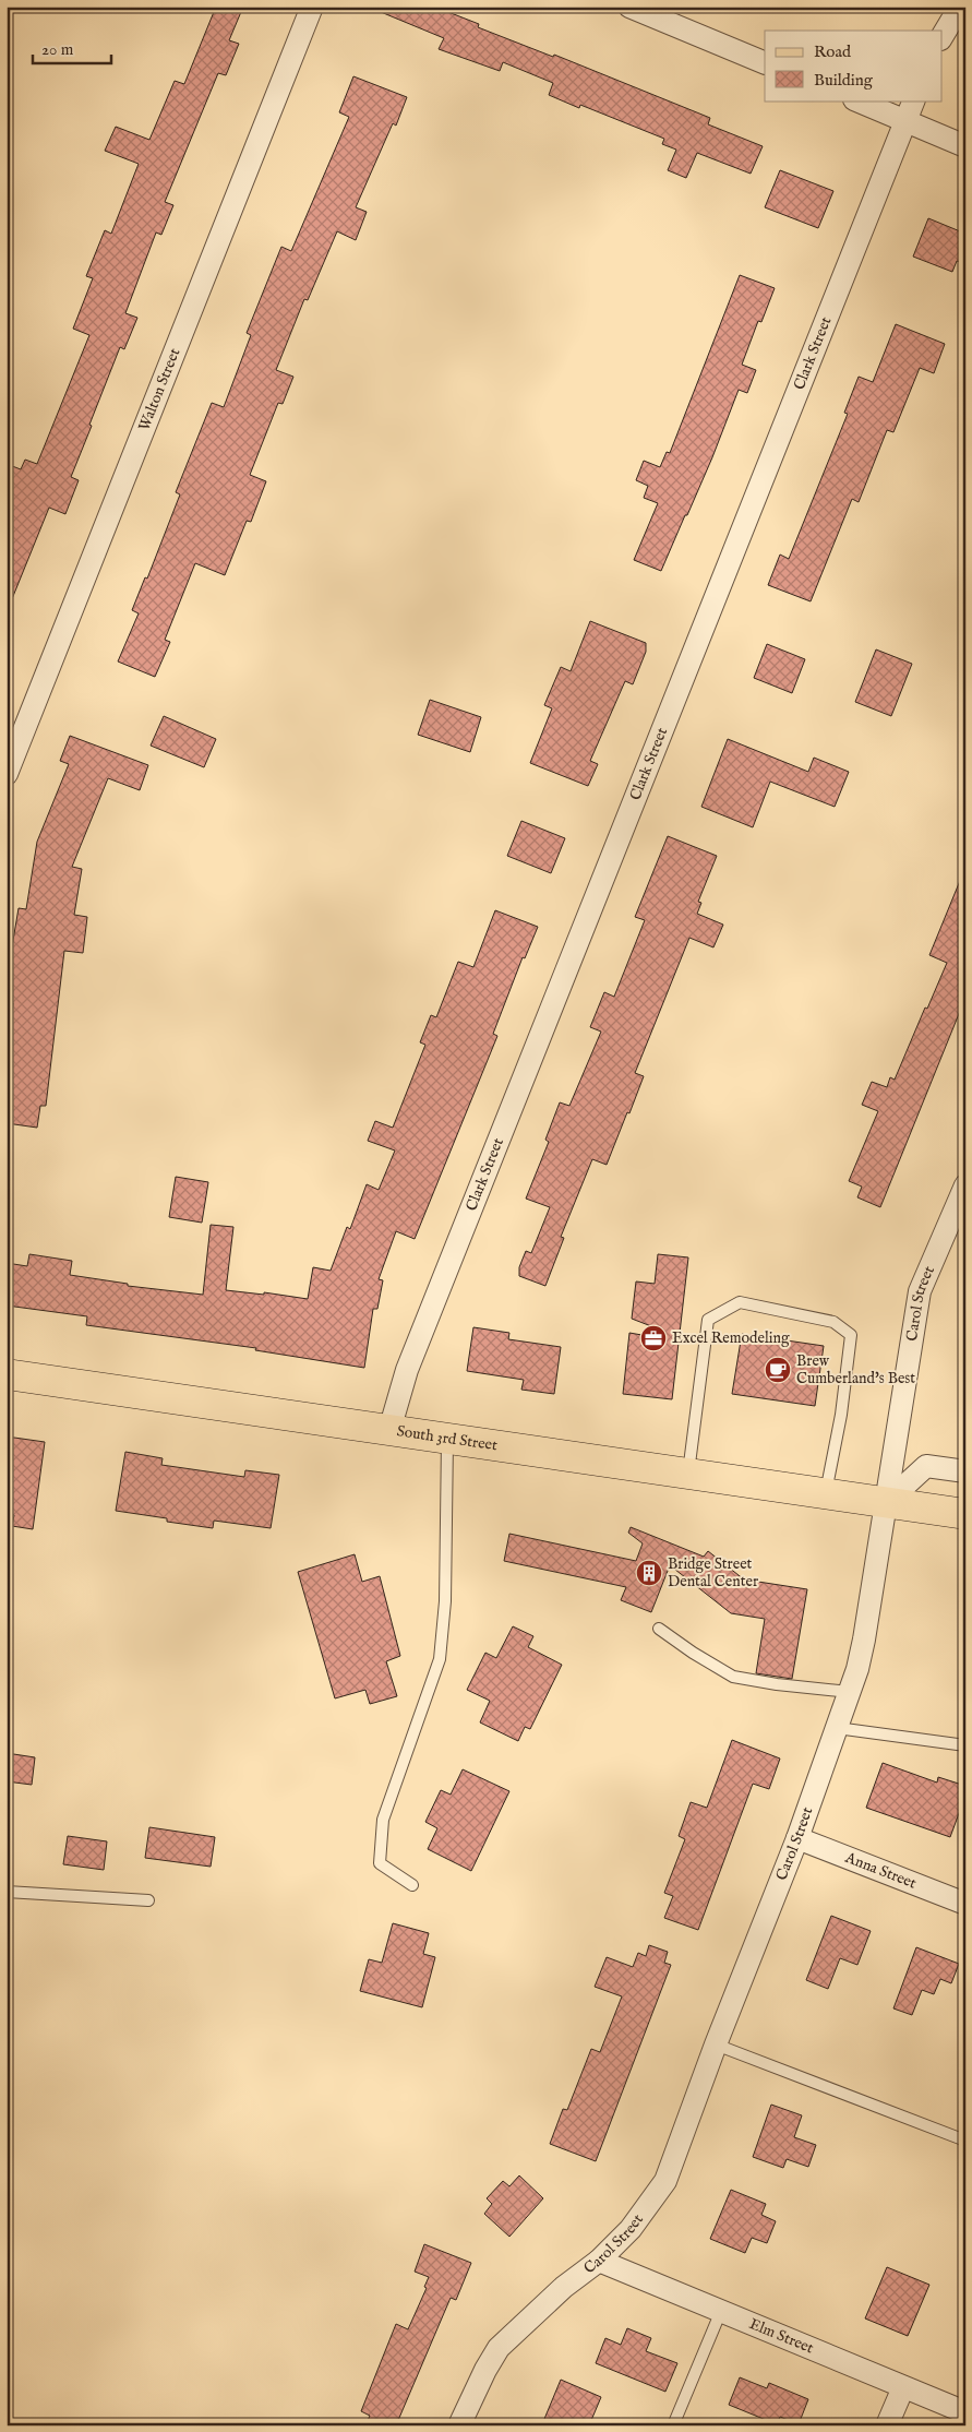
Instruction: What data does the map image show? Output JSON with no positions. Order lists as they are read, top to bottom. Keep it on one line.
{"streets":{"main road":["South 3rd Street"],"street":["Clark Street","Walton Street","Carol Street","Anna Street","Elm Street"]},"crossings":[["Clark Street","South 3rd Street"],["Carol Street","South 3rd Street"],["Carol Street","Anna Street"],["Carol Street","Elm Street"]],"places":{"office":["Excel Remodeling"],"cafe":["Brew Cumberland's Best"],"building":["Bridge Street Dental Center"]},"legend":["Road","Building"],"scale_bar":"20 m"}
